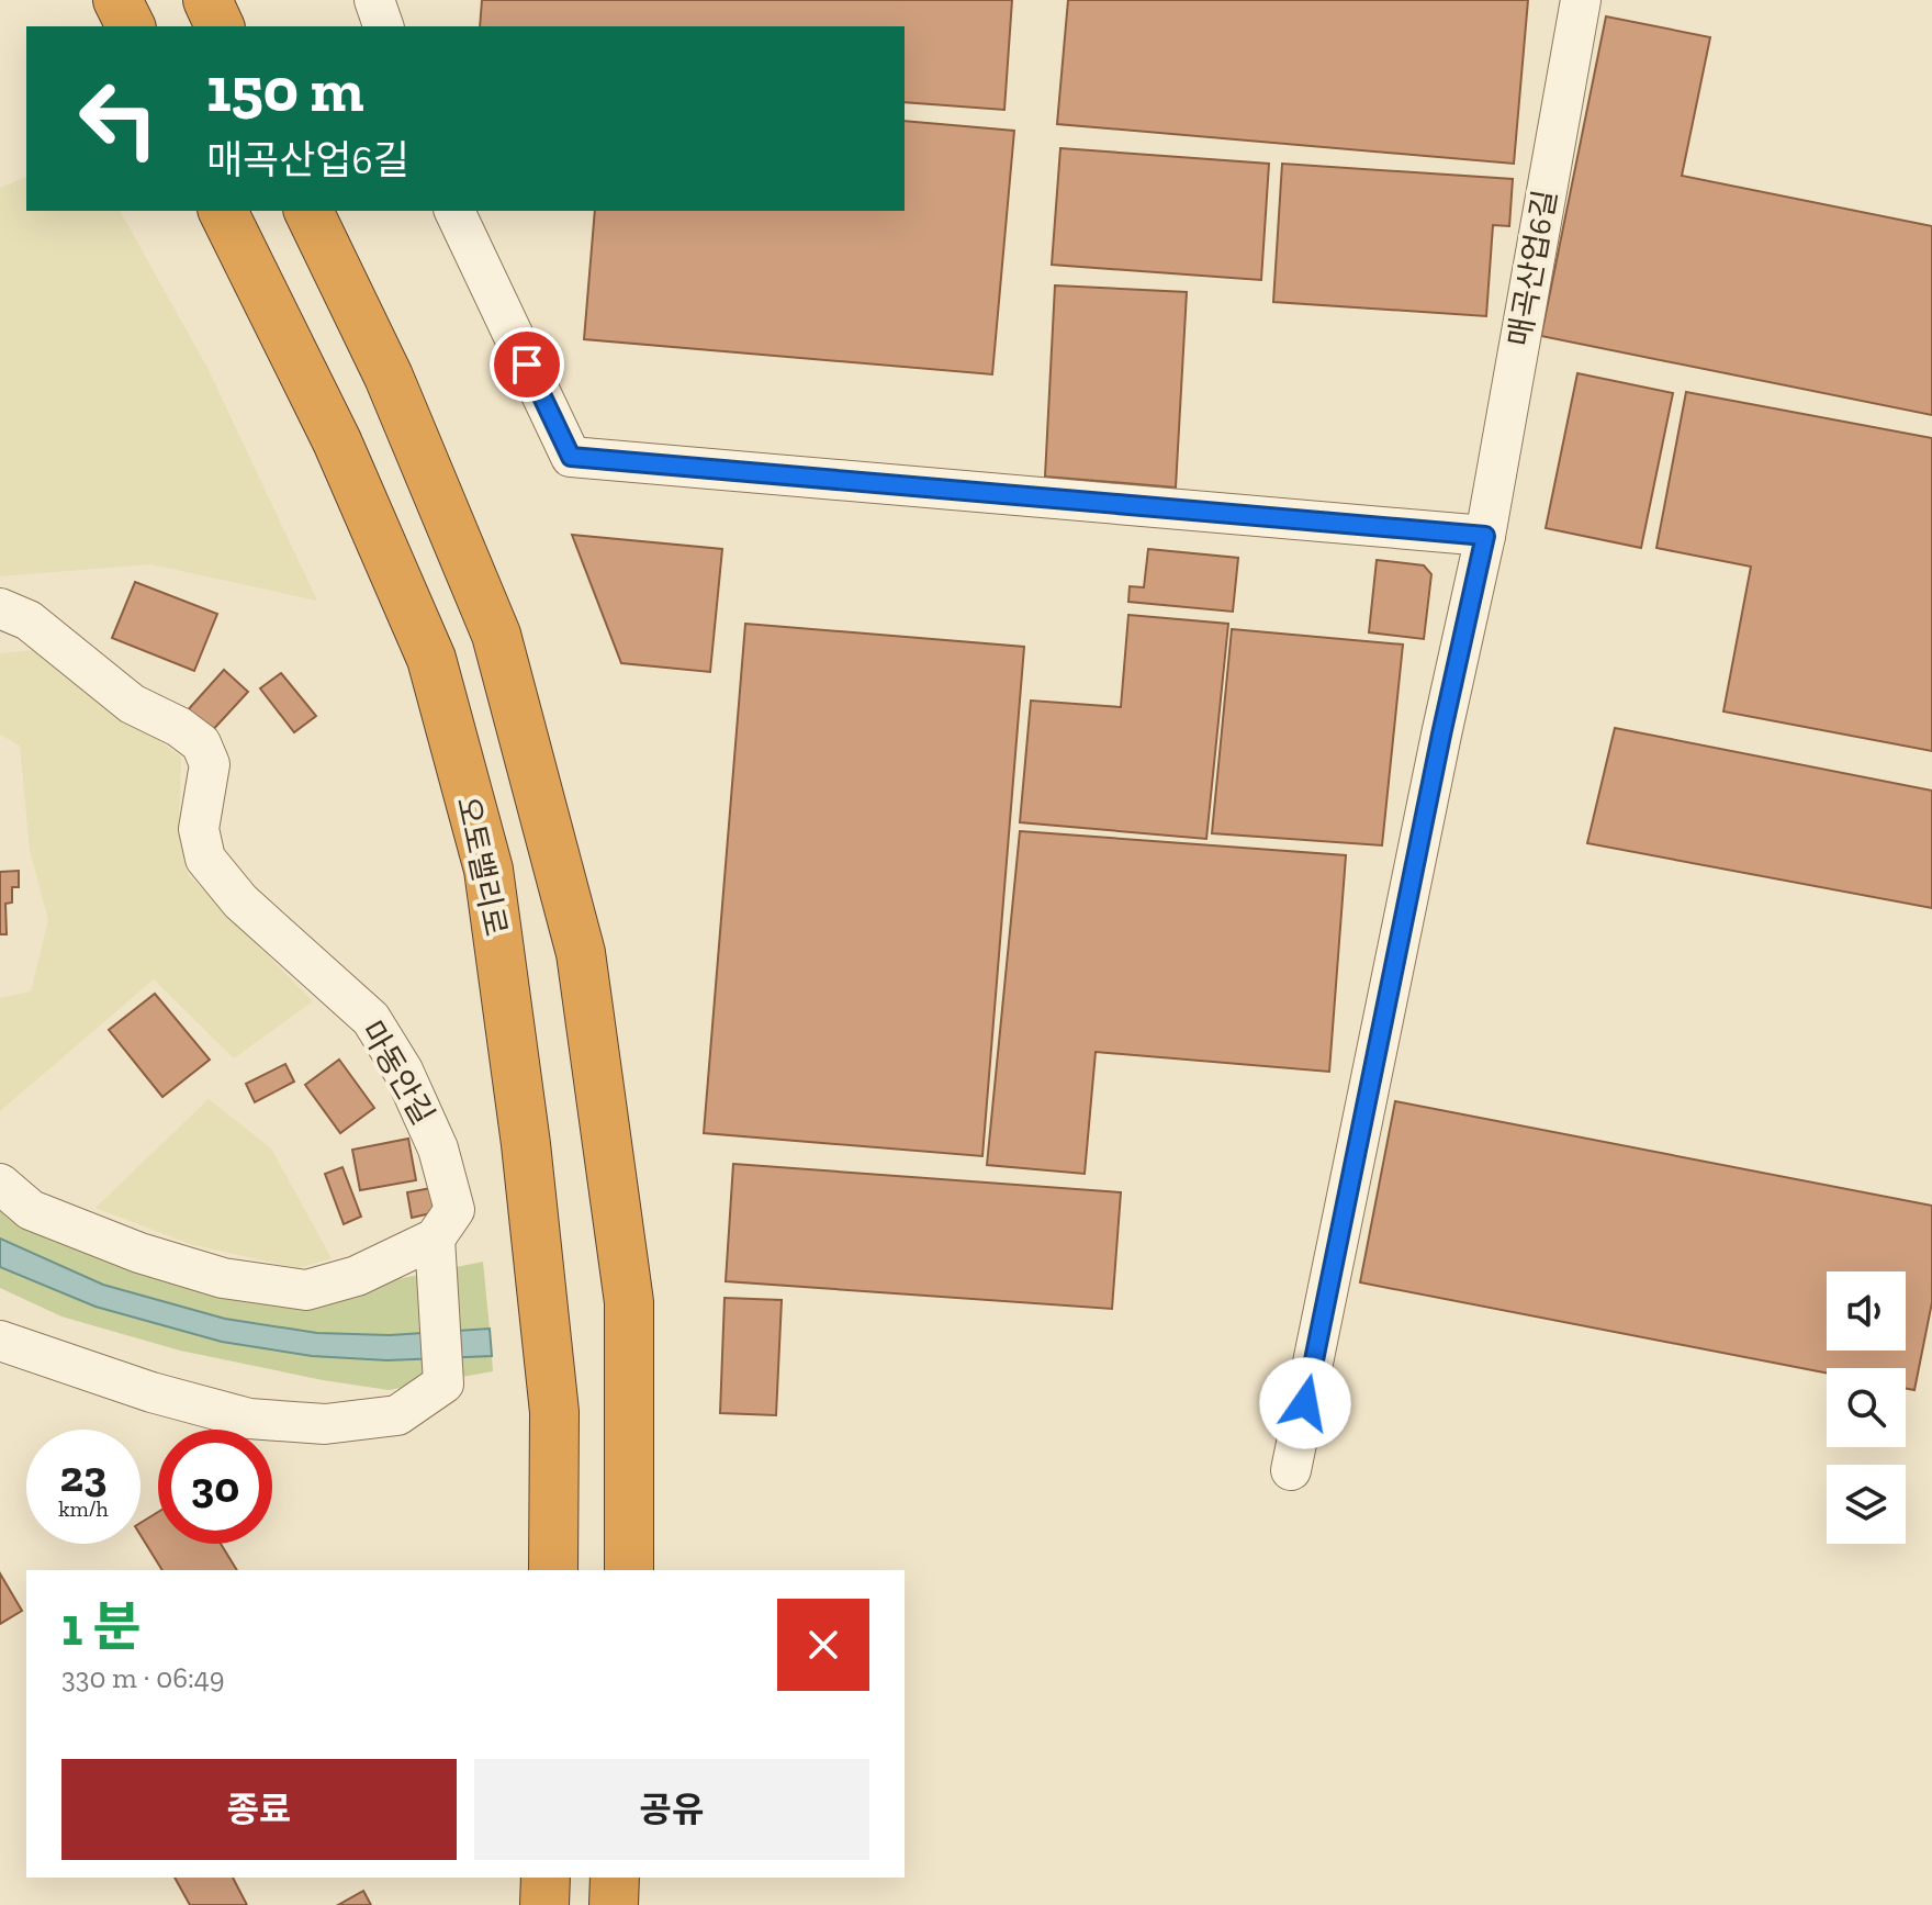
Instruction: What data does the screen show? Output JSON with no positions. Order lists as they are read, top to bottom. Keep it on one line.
{"streets":{"highway":["오토밸리로"],"street":["매곡산업6길","마동안길"]},"page":{"turn":["150 m","매곡산업6길"],"speed":"23 km/h","limit":"30","heading":["1 분","330 m · 06:49"],"buttons":["종료","공유"]}}
